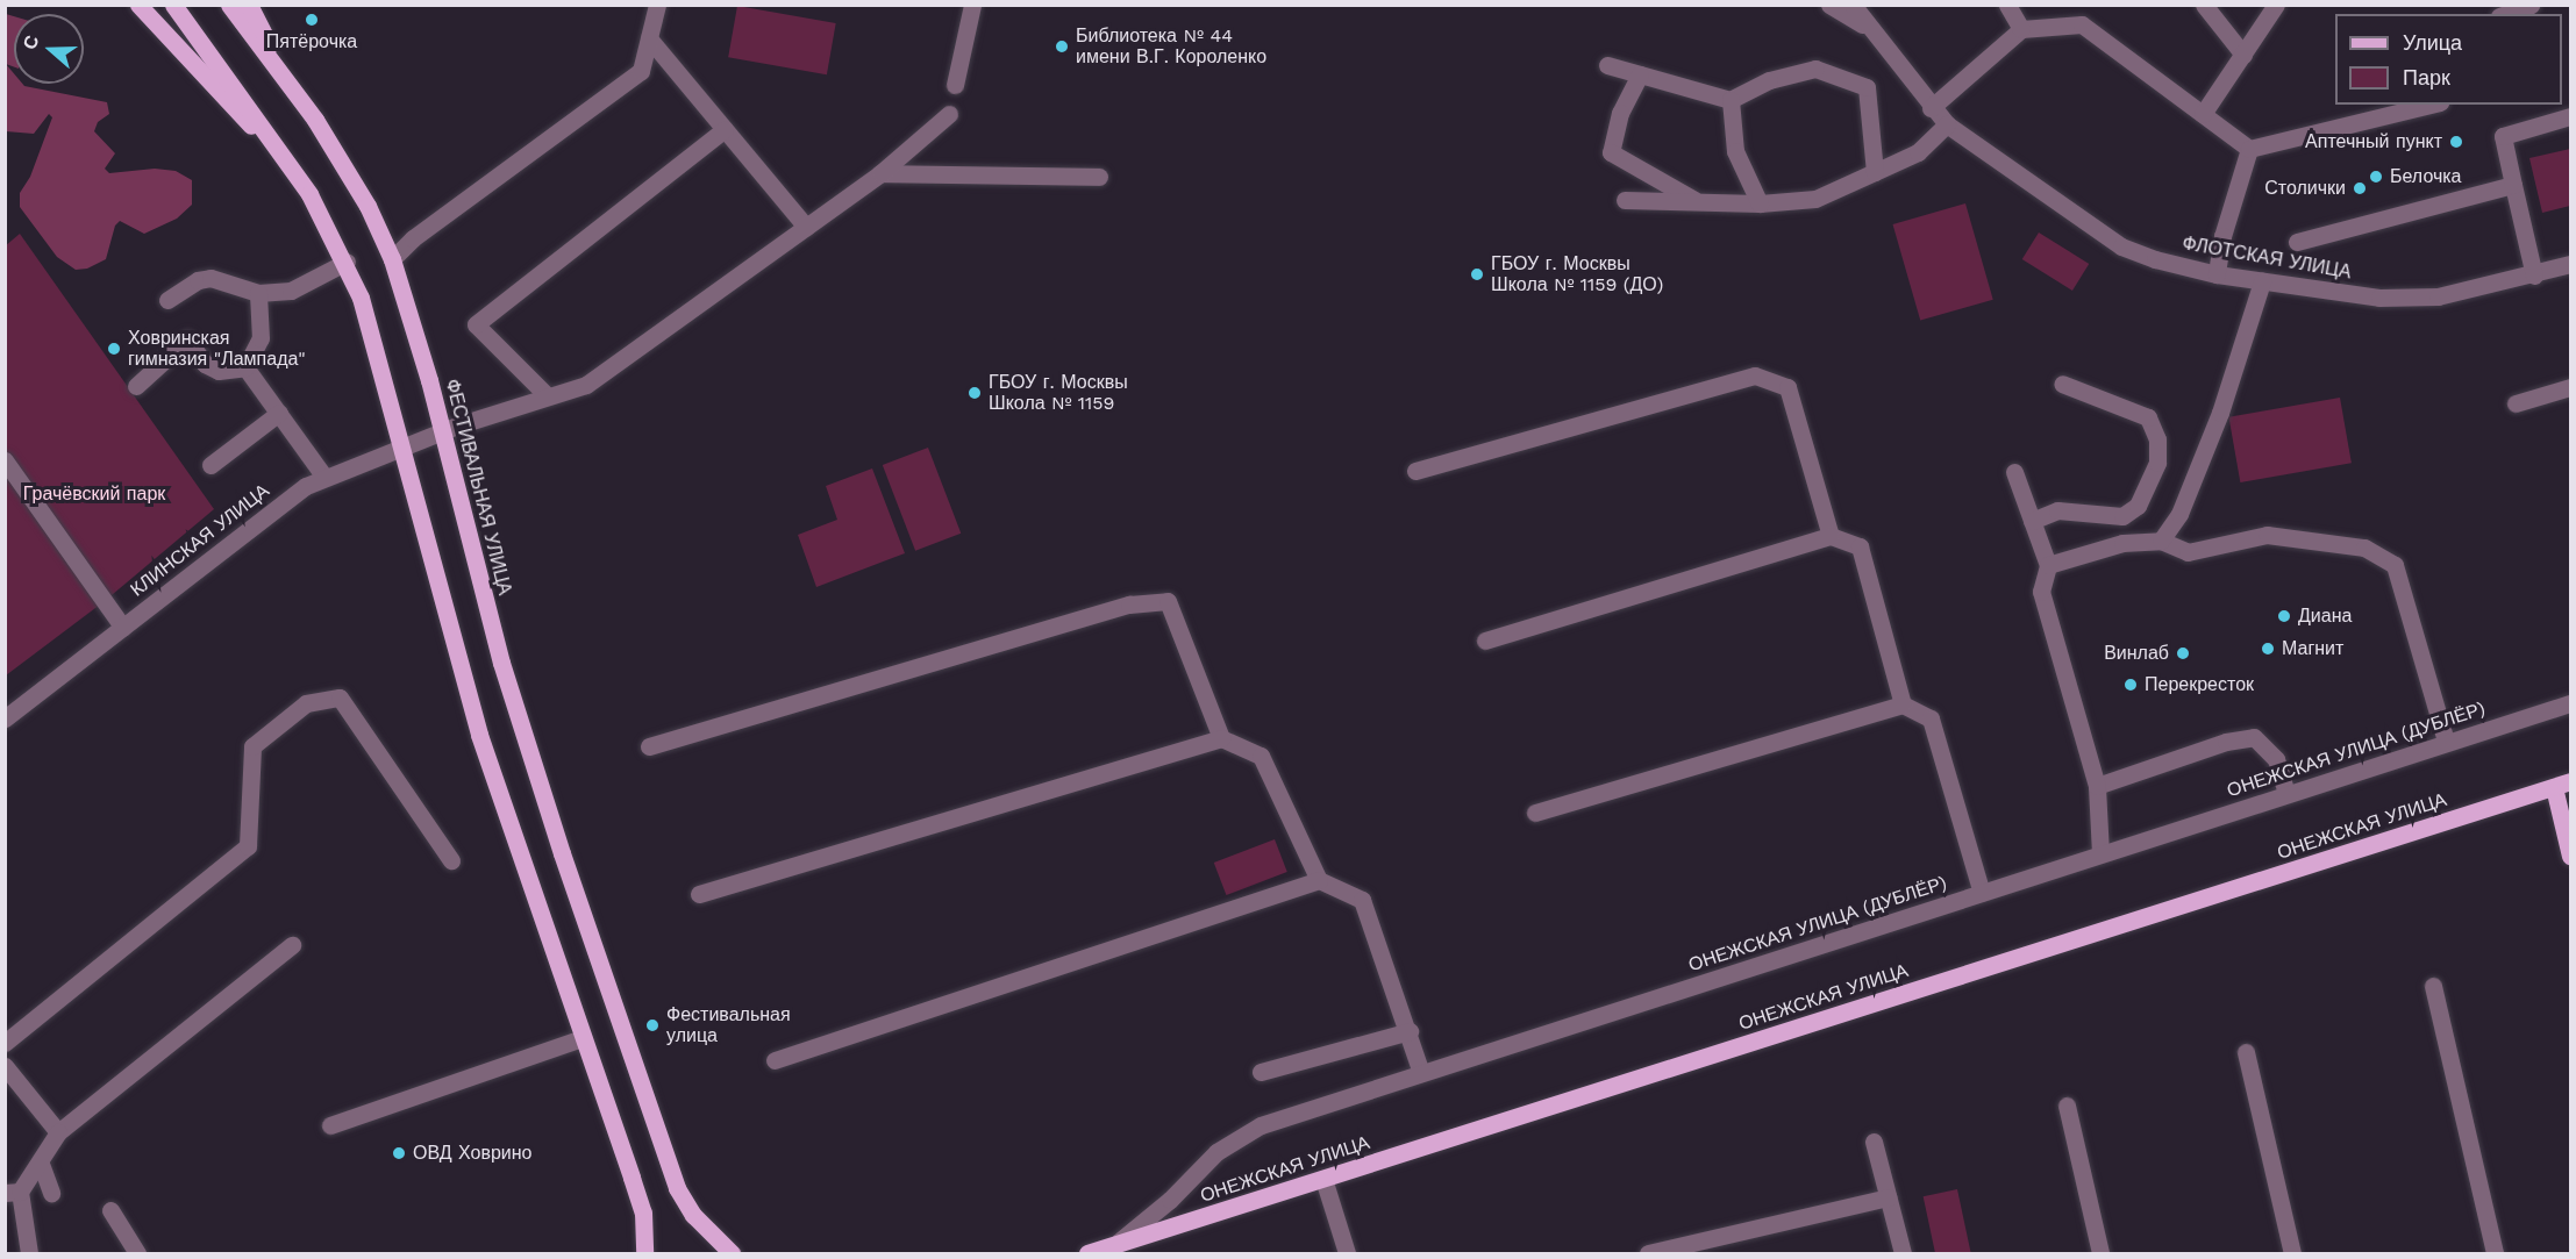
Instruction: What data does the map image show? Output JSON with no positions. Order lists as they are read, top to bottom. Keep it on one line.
{"streets":{"main road":["ФЕСТИВАЛЬНАЯ УЛИЦА","ОНЕЖСКАЯ УЛИЦА"],"street":["ФЛОТСКАЯ УЛИЦА","КЛИНСКАЯ УЛИЦА","ОНЕЖСКАЯ УЛИЦА (ДУБЛЁР)"]},"crossings":[["ФЕСТИВАЛЬНАЯ УЛИЦА","КЛИНСКАЯ УЛИЦА"],["ОНЕЖСКАЯ УЛИЦА (ДУБЛЁР)","ОНЕЖСКАЯ УЛИЦА"]],"parks":["Грачёвский парк"],"places":["Пятёрочка","Библиотека № 44 имени В.Г. Короленко","Аптечный пункт","Белочка","Столички","ГБОУ г. Москвы Школа № 1159 (ДО)","Ховринская гимназия \"Лампада\"","ГБОУ г. Москвы Школа № 1159","Диана","Магнит","Винлаб","Перекресток","Фестивальная улица","ОВД Ховрино"],"legend":["Улица","Парк"],"north":"left"}
